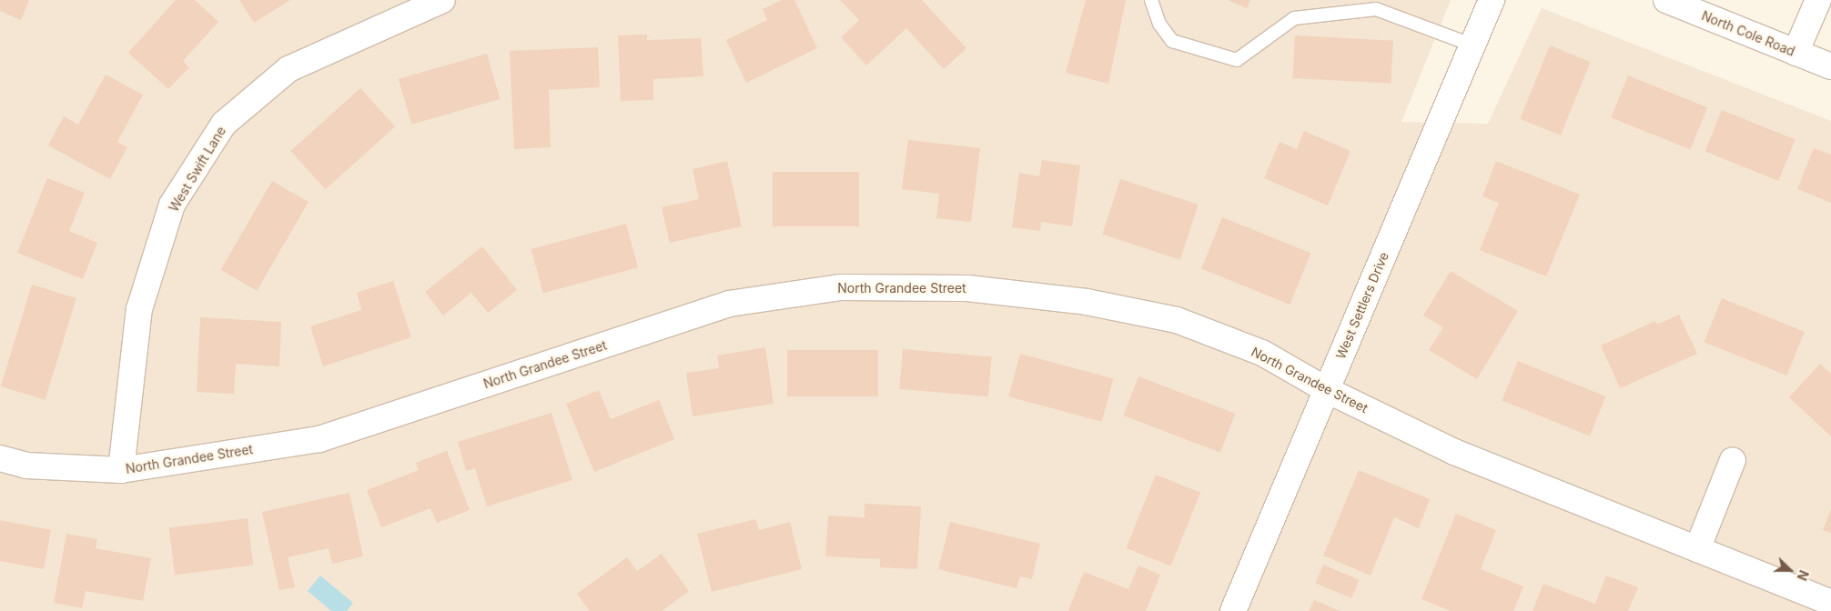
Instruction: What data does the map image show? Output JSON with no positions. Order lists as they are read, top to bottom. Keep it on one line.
{"streets":{"street":["North Cole Road","West Swift Lane","North Grandee Street","West Settlers Drive"]},"crossings":[["West Swift Lane","North Grandee Street"],["North Grandee Street","West Settlers Drive"]],"north":"right"}
